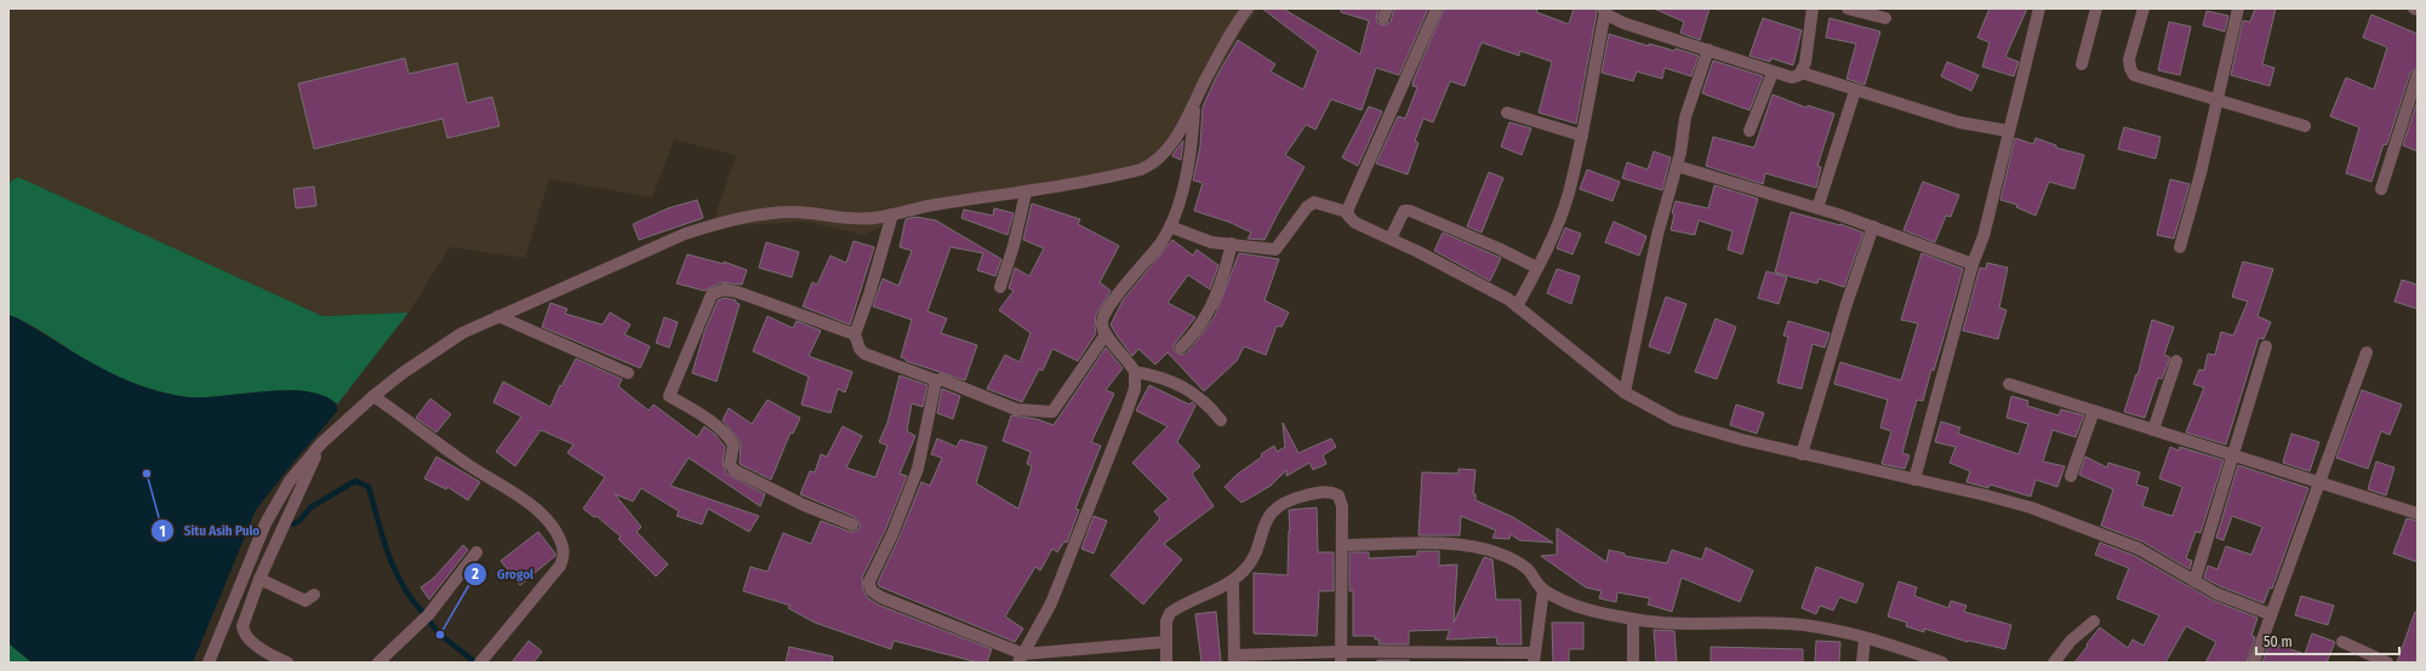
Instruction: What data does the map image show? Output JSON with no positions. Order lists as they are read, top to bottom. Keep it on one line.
{"places":["Situ Asih Pulo","Grogol"],"scale_bar":"50 m"}
